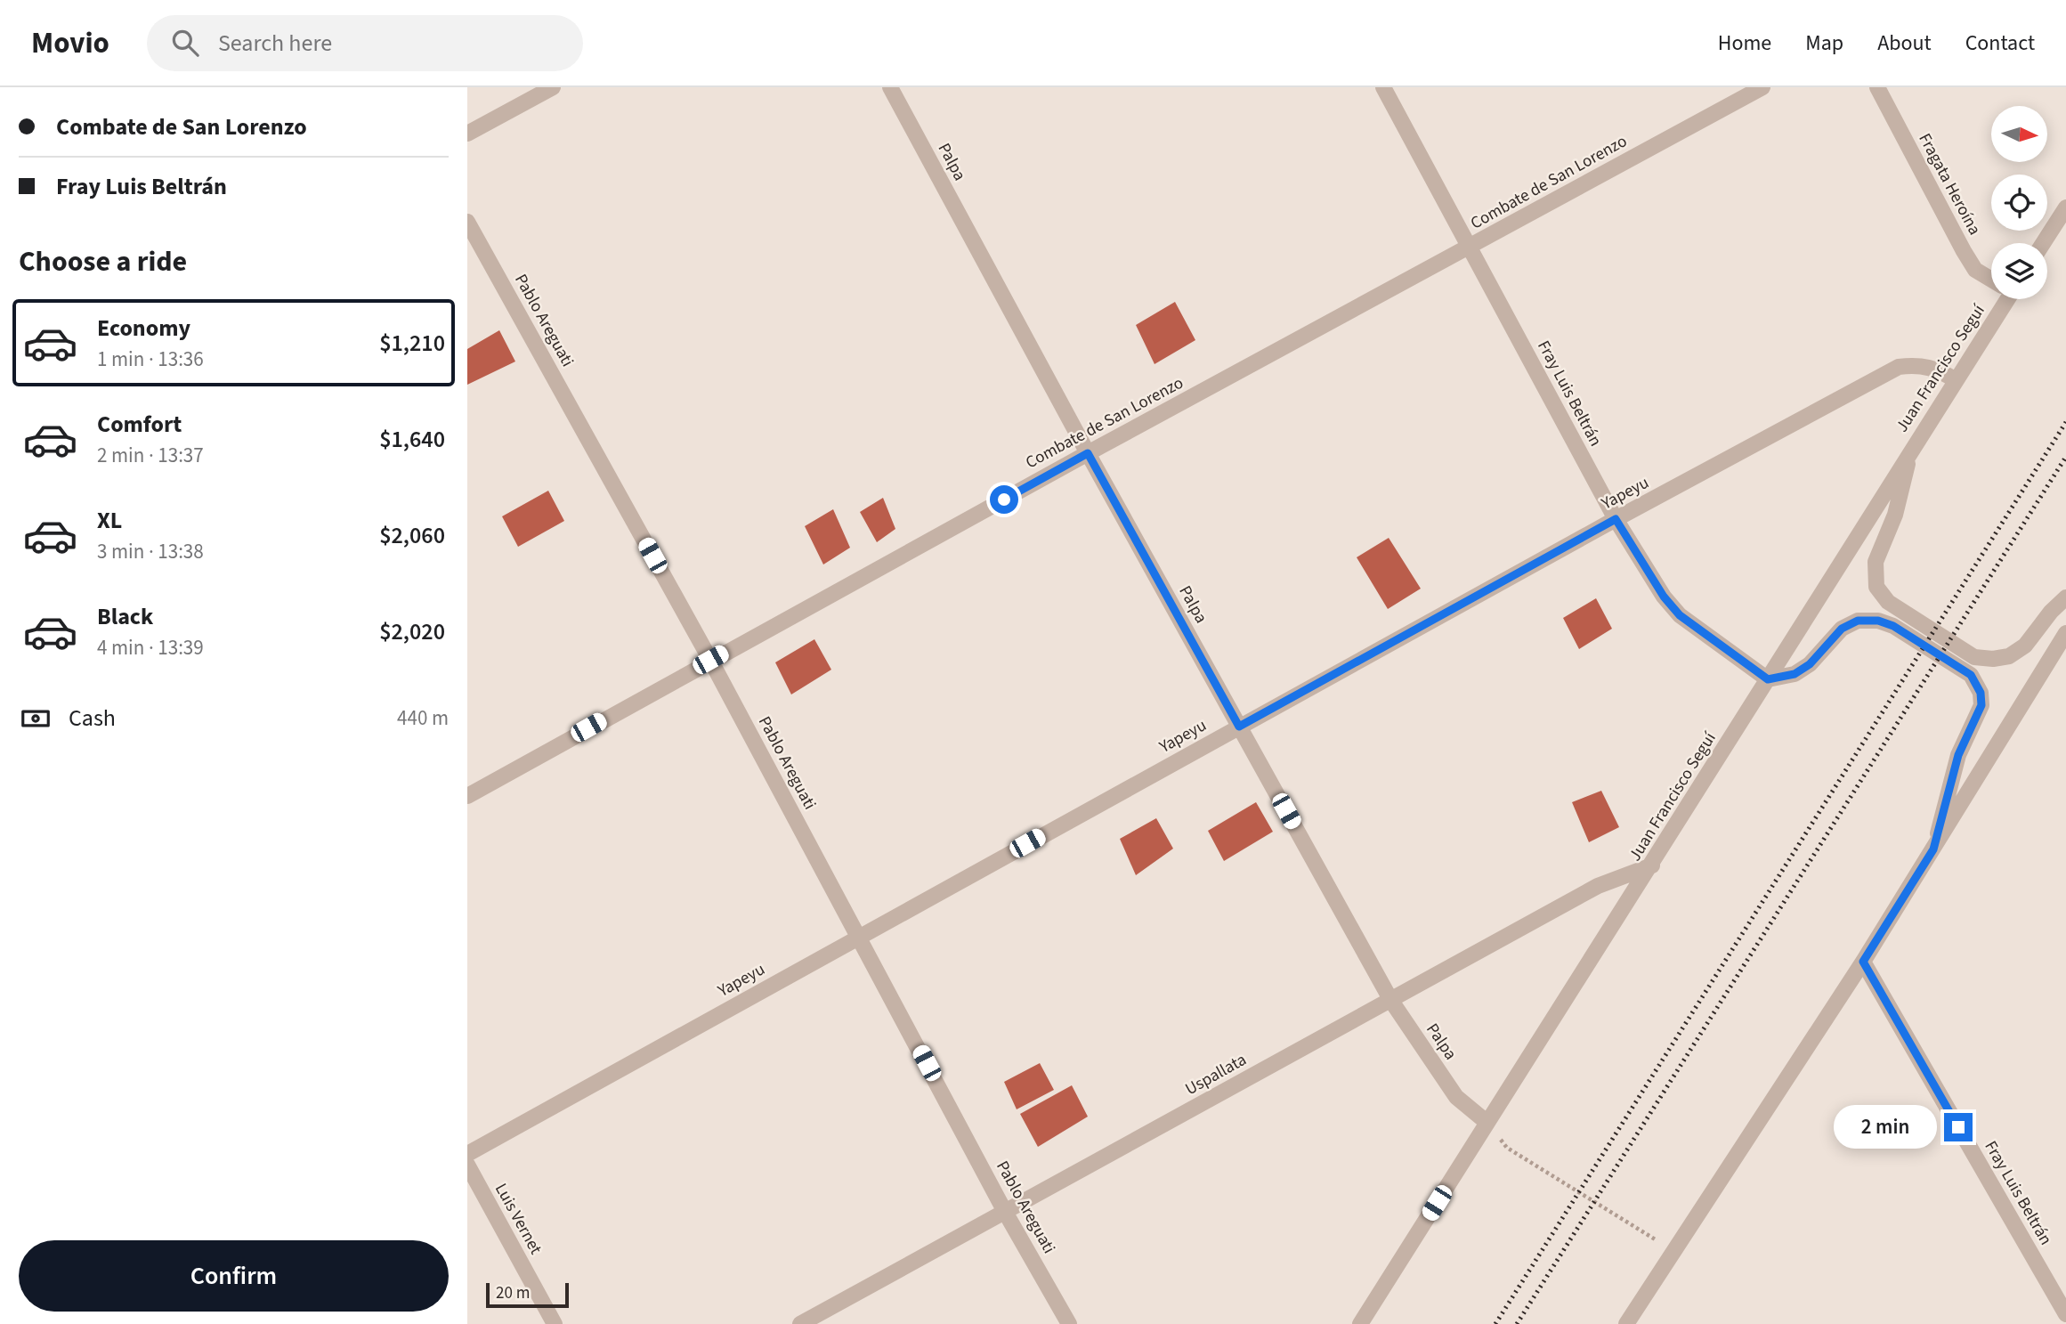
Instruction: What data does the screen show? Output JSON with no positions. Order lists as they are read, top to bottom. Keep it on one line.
{"streets":{"street":["Palpa","Combate de San Lorenzo","Fragata Heroína","Pablo Areguati","Juan Francisco Seguí","Fray Luis Beltrán","Yapeyu","Uspallata","Luis Vernet"]},"crossings":[["Palpa","Combate de San Lorenzo"],["Palpa","Juan Francisco Seguí"],["Palpa","Yapeyu"],["Palpa","Uspallata"],["Combate de San Lorenzo","Pablo Areguati"],["Combate de San Lorenzo","Fray Luis Beltrán"],["Pablo Areguati","Yapeyu"],["Pablo Areguati","Uspallata"],["Juan Francisco Seguí","Fray Luis Beltrán"],["Juan Francisco Seguí","Yapeyu"],["Juan Francisco Seguí","Uspallata"],["Fray Luis Beltrán","Yapeyu"]],"scale_bar":"20 m","north":"right","page":{"header":"Movio","search":"Search here","nav":["Home","Map","About","Contact"],"banner":["Combate de San Lorenzo","Fray Luis Beltrán"],"heading":"Choose a ride","list":[{"name":"Economy","note":"1 min · 13:36","value":"$1,210"},{"name":"Comfort","note":"2 min · 13:37","value":"$1,640"},{"name":"XL","note":"3 min · 13:38","value":"$2,060"},{"name":"Black","note":"4 min · 13:39","value":"$2,020"}],"pay":["Cash","440 m"],"bubble":"2 min","buttons":"Confirm","scale":"20 m"}}
